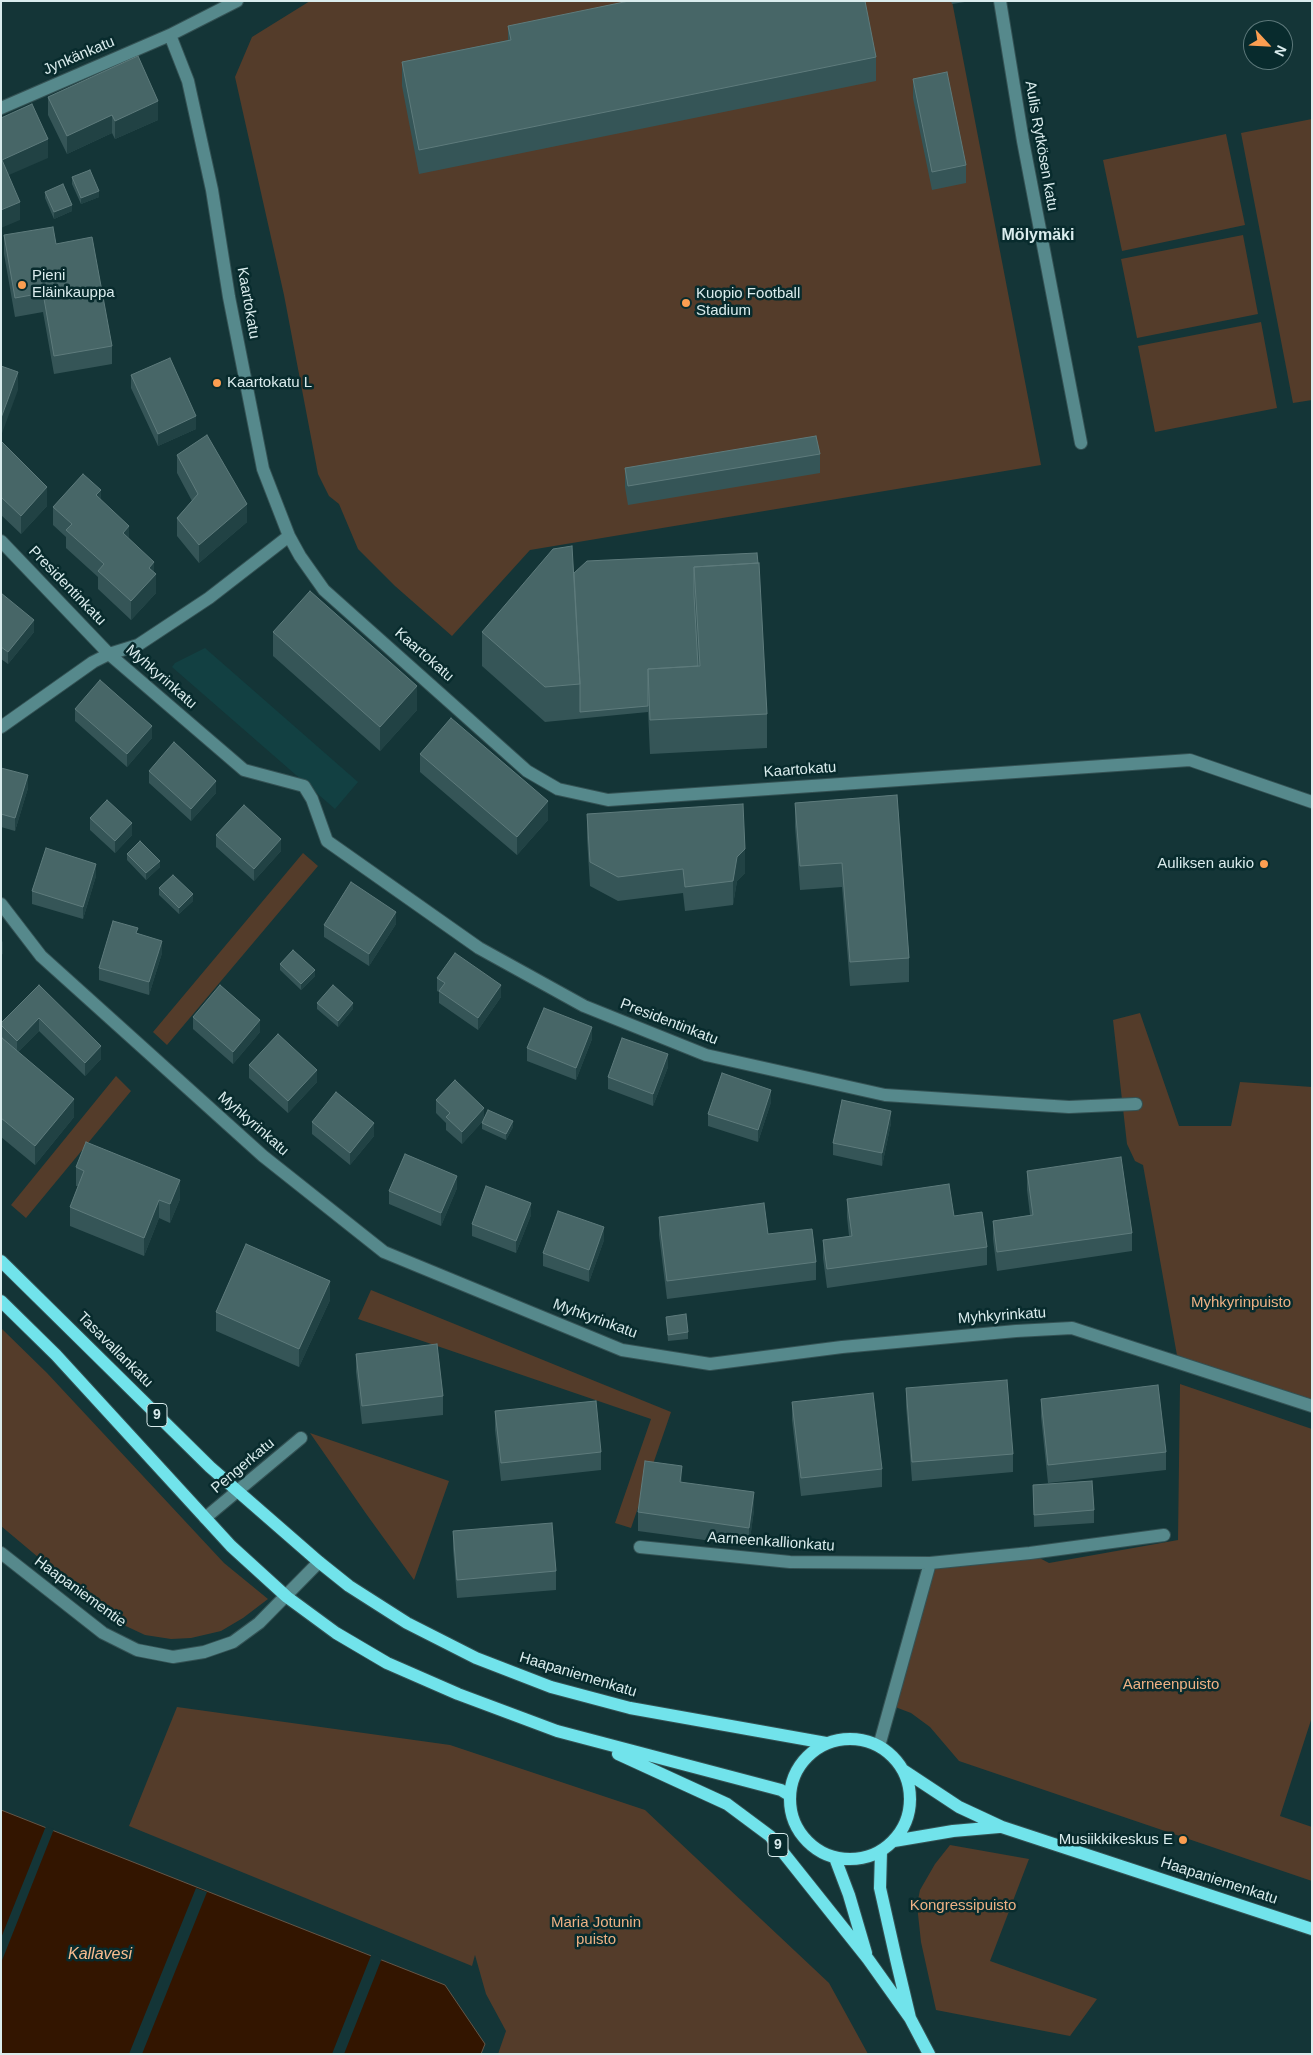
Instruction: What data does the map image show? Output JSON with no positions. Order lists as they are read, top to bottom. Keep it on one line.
{"streets":{"main road":["Tasavallankatu","9","Haapaniemenkatu"],"street":["Jynkänkatu","Aulis Rytkösen katu","Kaartokatu","Presidentinkatu","Myhkyrinkatu","Pengerkatu","Aarneenkallionkatu","Haapaniementie"]},"crossings":[["Jynkänkatu","Kaartokatu"],["Presidentinkatu","Myhkyrinkatu"],["Tasavallankatu","Pengerkatu"],["Tasavallankatu","Haapaniementie"],["Tasavallankatu","Haapaniemenkatu"],["9","Pengerkatu"],["9","Haapaniementie"],["9","Haapaniemenkatu"],["Haapaniementie","Haapaniemenkatu"]],"districts":["Mölymäki"],"water":["Kallavesi"],"parks":["Myhkyrinpuisto","Aarneenpuisto","Kongressipuisto","Maria Jotunin puisto"],"places":["Pieni Eläinkauppa","Kuopio Football Stadium","Kaartokatu L","Auliksen aukio","Musiikkikeskus E"],"north":"bottom right"}
